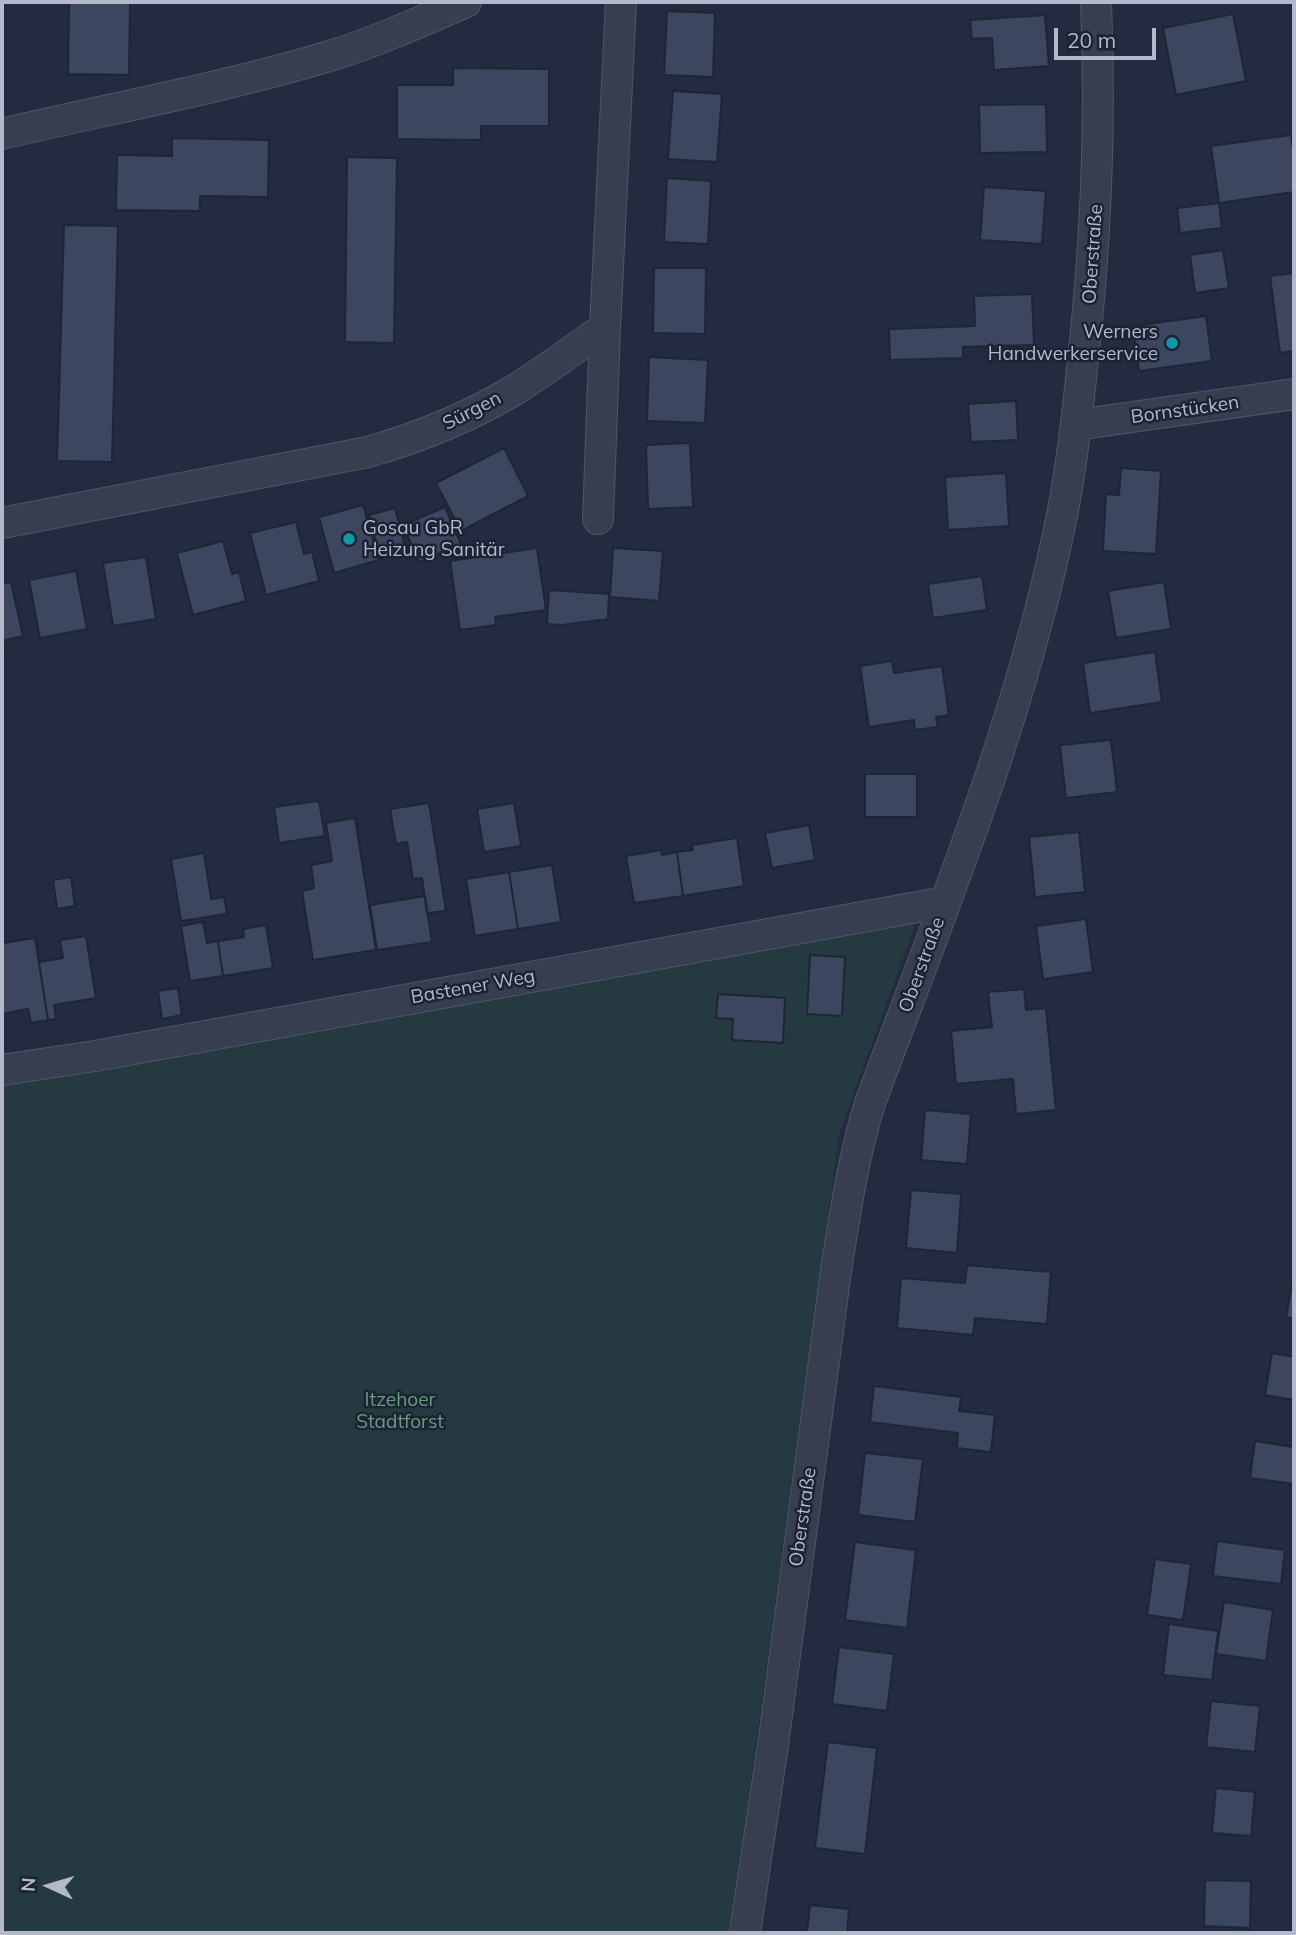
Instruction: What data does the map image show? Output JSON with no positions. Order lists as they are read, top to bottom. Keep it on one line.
{"streets":{"street":["Oberstraße","Bornstücken","Sürgen","Bastener Weg"]},"crossings":[["Oberstraße","Bornstücken"],["Oberstraße","Bastener Weg"]],"parks":["Itzehoer Stadtforst"],"places":["Werners Handwerkerservice","Gosau GbR Heizung Sanitär"],"scale_bar":"20 m","north":"left"}
